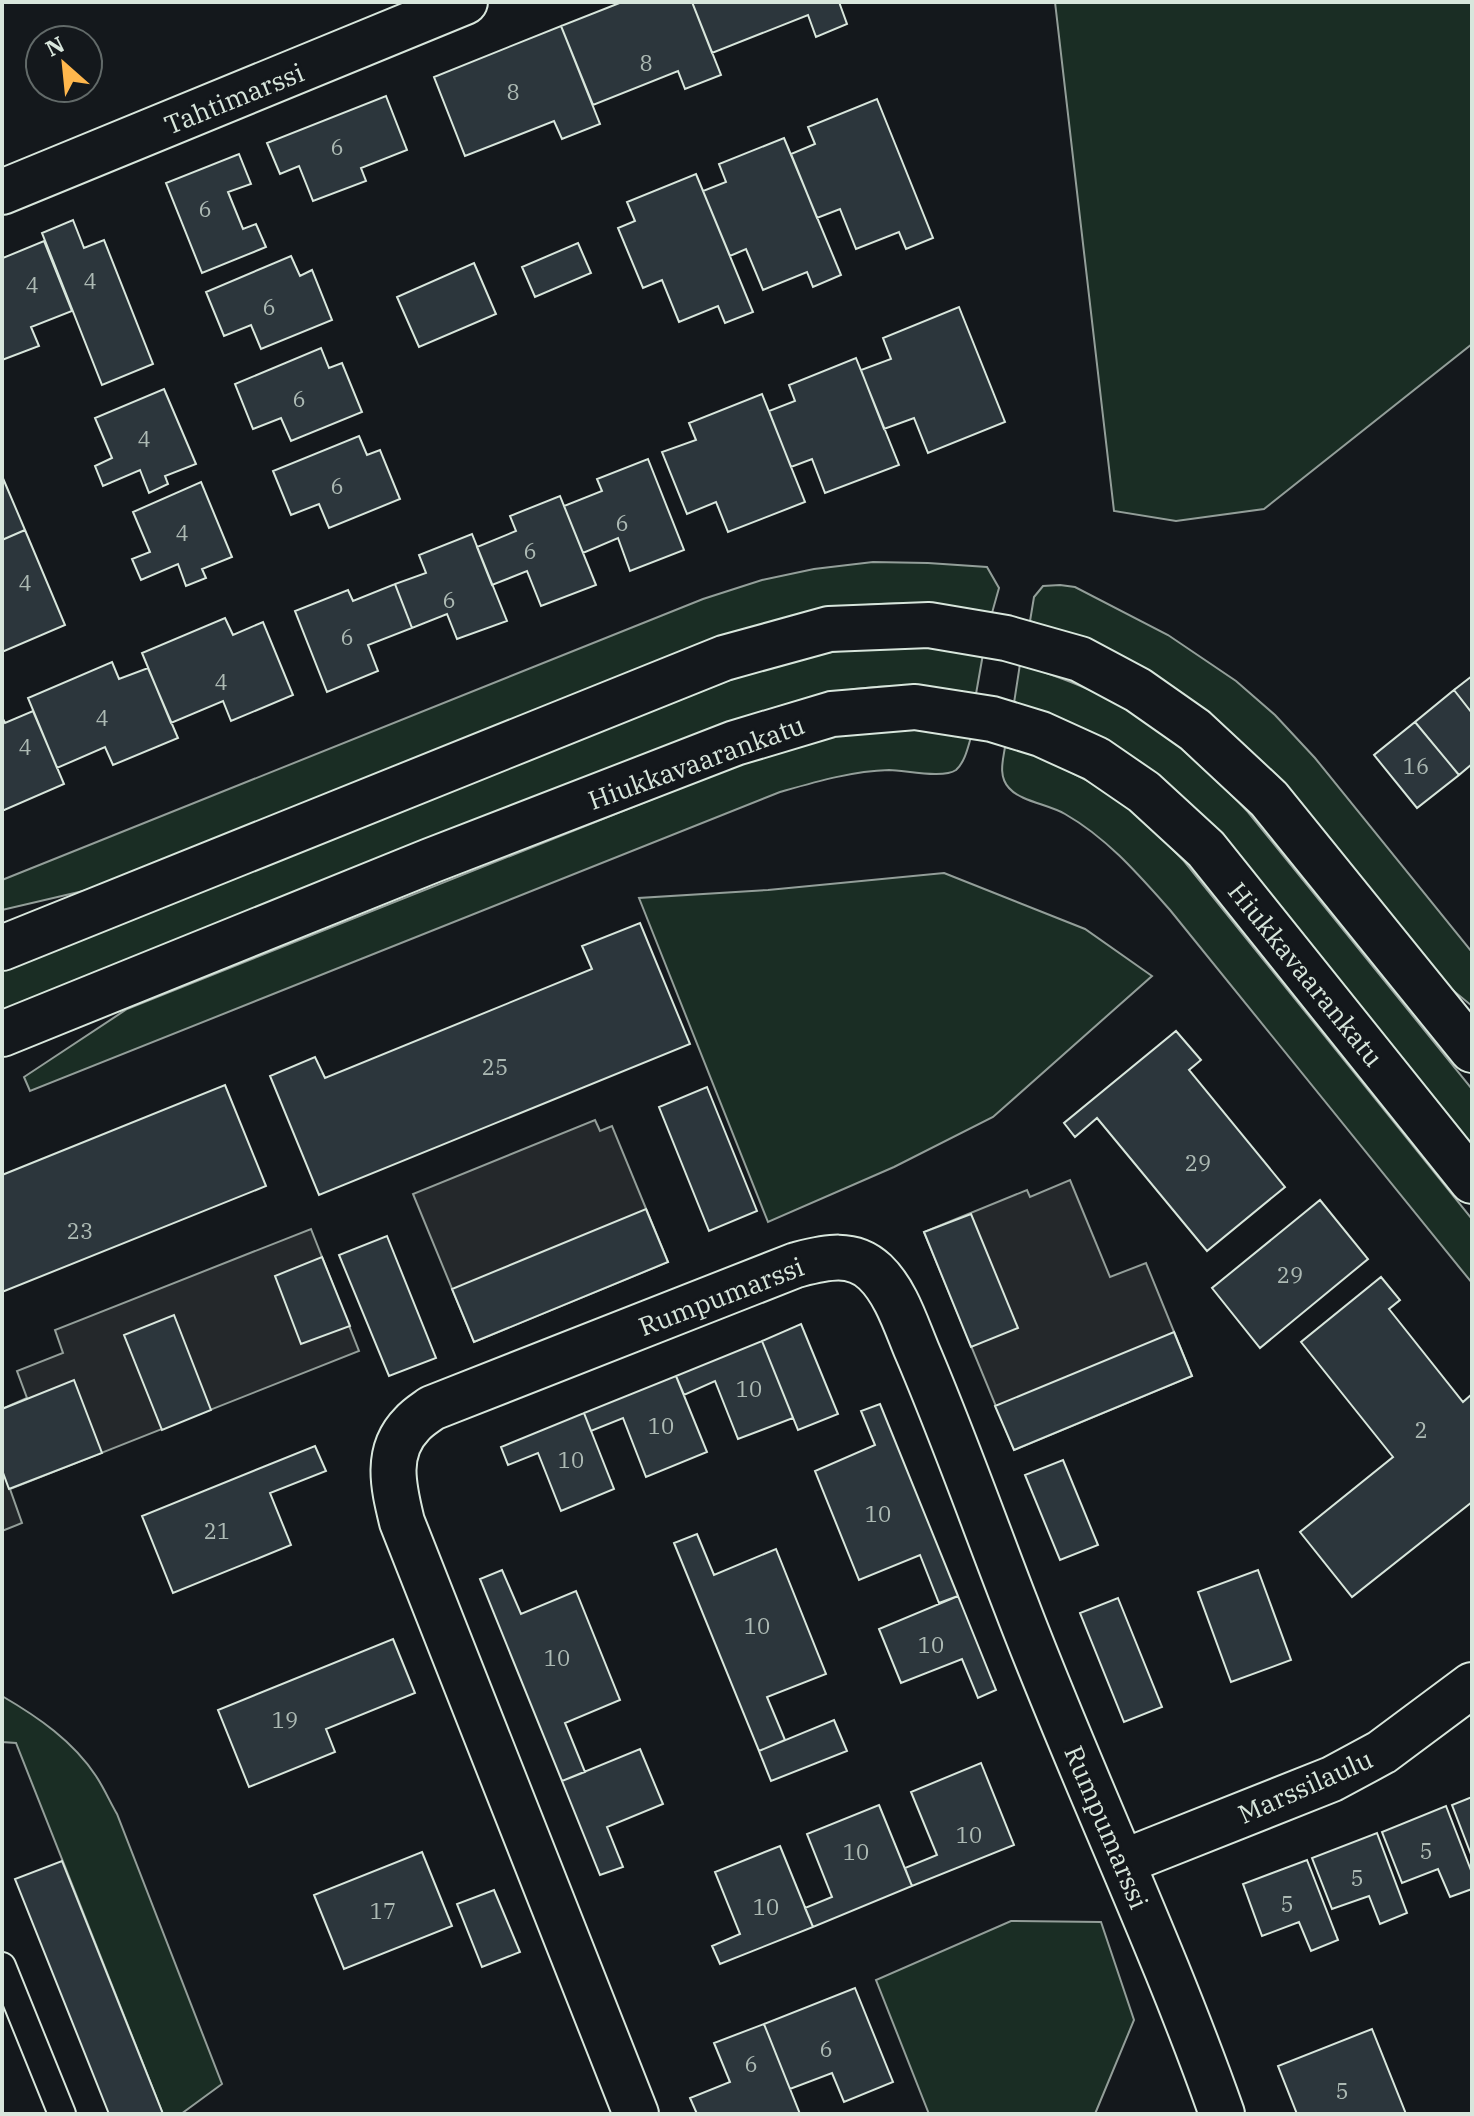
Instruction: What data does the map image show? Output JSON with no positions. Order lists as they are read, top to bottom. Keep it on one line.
{"streets":{"street":["Tahtimarssi","Hiukkavaarankatu","Rumpumarssi","Marssilaulu"]},"crossings":[["Rumpumarssi","Marssilaulu"]],"house_numbers":["8","8","6","6","4","4","6","6","4","6","6","4","6","4","6","6","4","4","4","16","25","29","23","29","10","10","2","10","10","21","10","10","10","19","10","5","10","5","5","10","17","6","6","5"],"north":"top left"}
